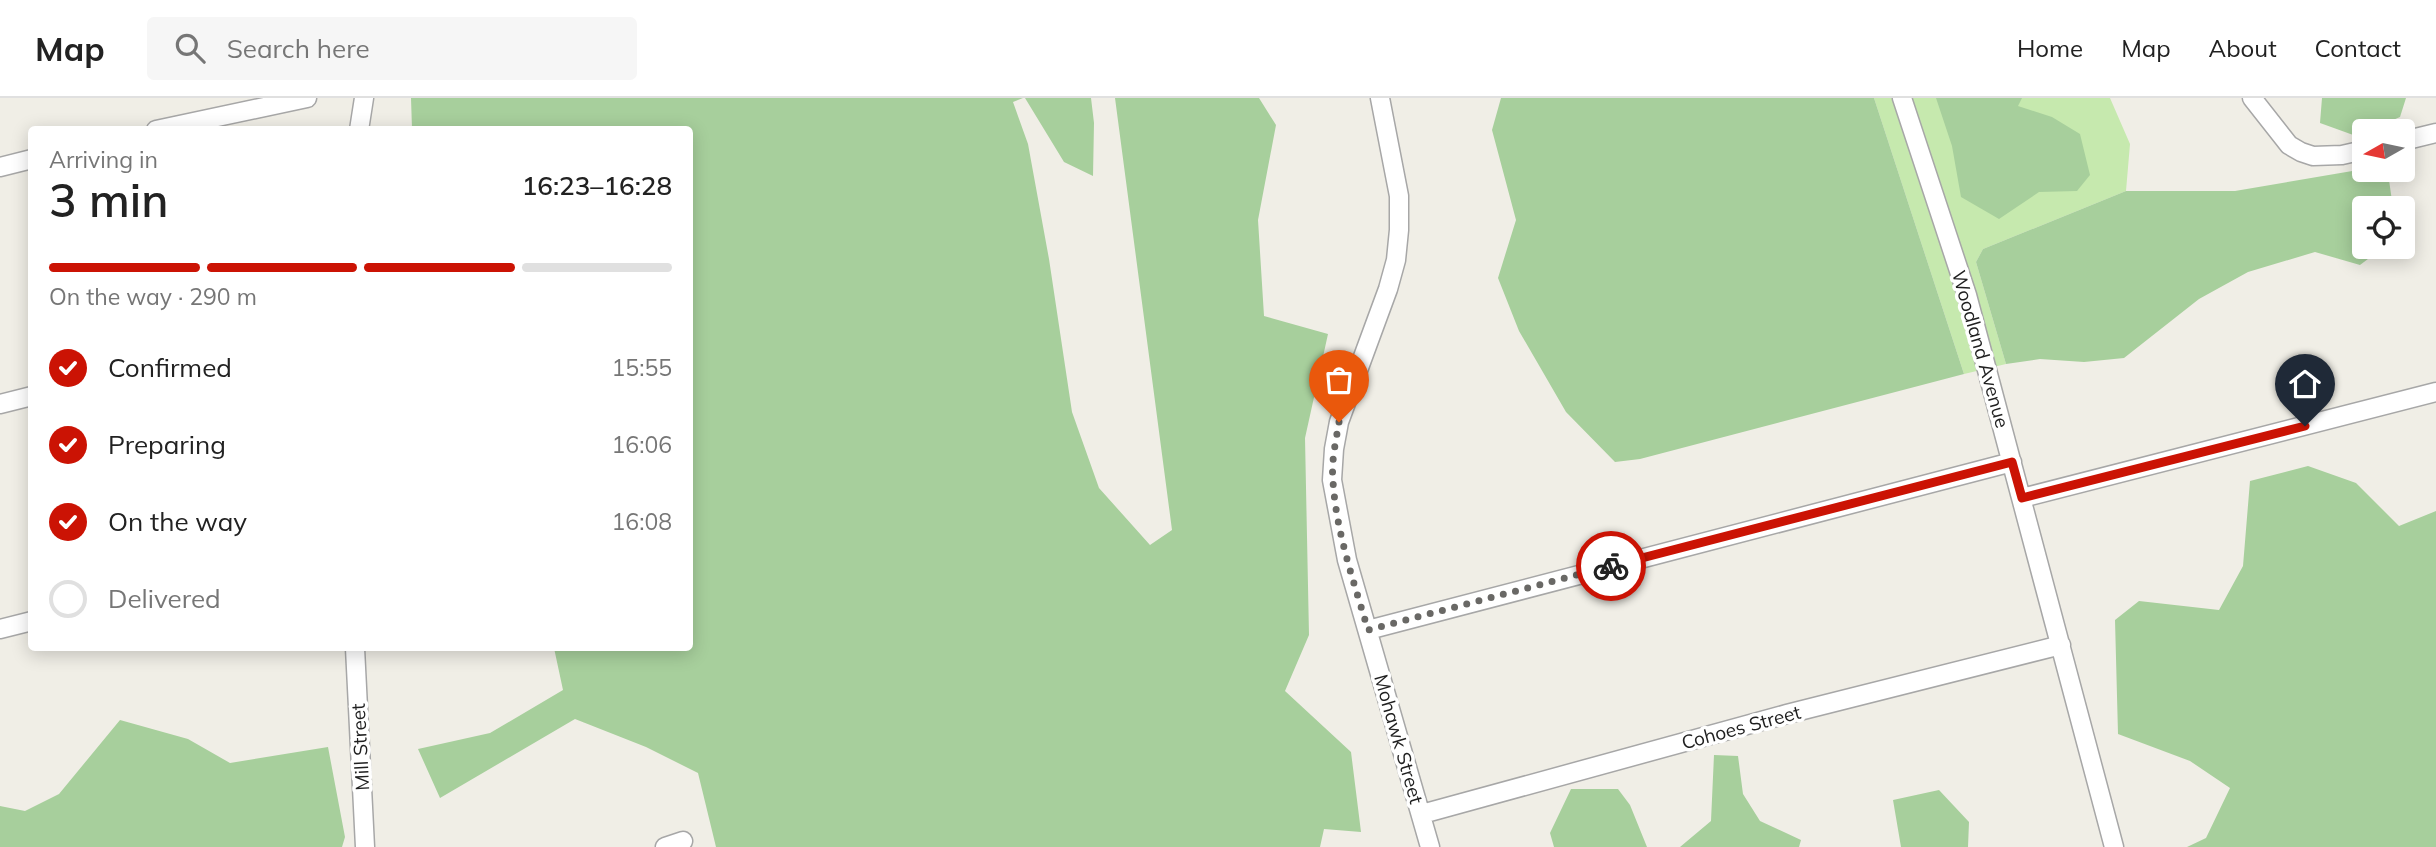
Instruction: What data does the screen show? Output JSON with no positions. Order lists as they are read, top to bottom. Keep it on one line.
{"streets":{"street":["Woodland Avenue","Cohoes Street","Mohawk Street","Mill Street"]},"crossings":[["Woodland Avenue","Cohoes Street"],["Cohoes Street","Mohawk Street"]],"north":"left","page":{"header":"Map","search":"Search here","nav":["Home","Map","About","Contact"],"heading":["3 min","Arriving in","16:23–16:28"],"bar":"On the way · 290 m","list":[["Confirmed","15:55"],["Preparing","16:06"],["On the way","16:08"],"Delivered"]}}
